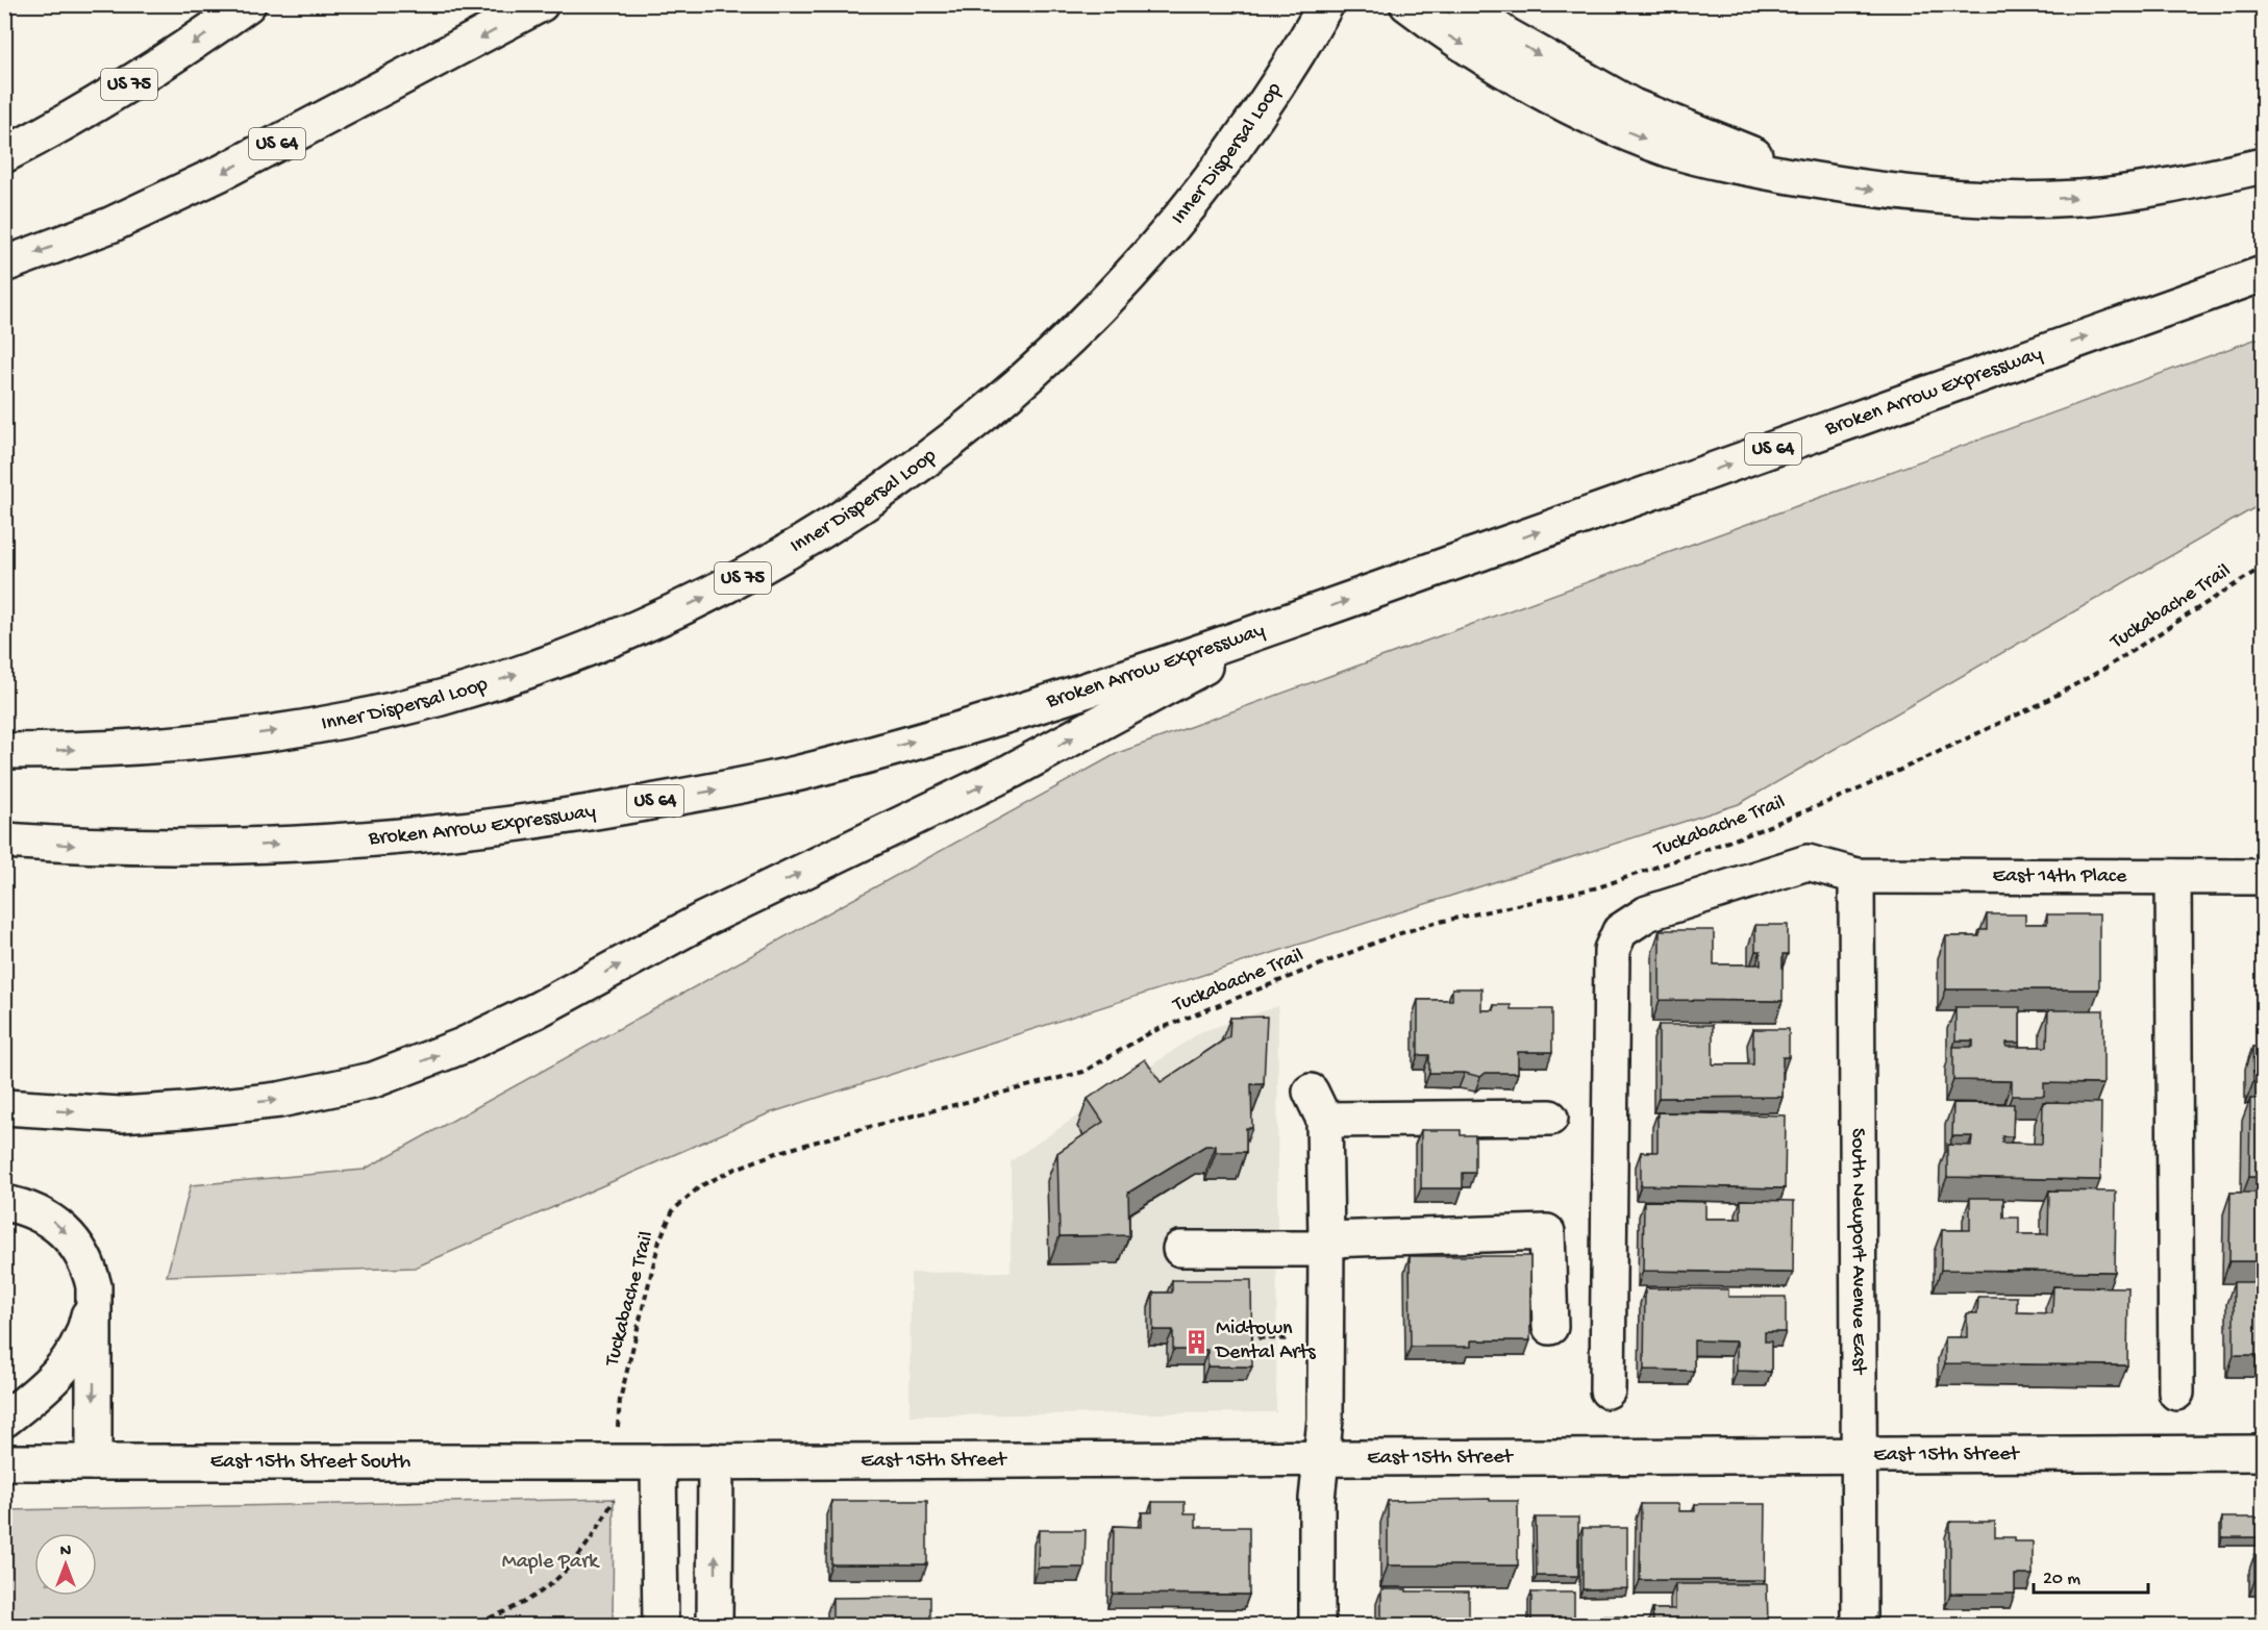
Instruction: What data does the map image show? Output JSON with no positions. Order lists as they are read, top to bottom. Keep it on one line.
{"streets":{"main road":["US 75","US 64","Inner Dispersal Loop","Broken Arrow Expressway","East 14th Place","South Newport Avenue East","East 15th Street","East 15th Street South"],"path":["Tuckabache Trail"]},"crossings":[["Tuckabache Trail","East 15th Street"],["Tuckabache Trail","East 15th Street South"],["East 14th Place","South Newport Avenue East"],["South Newport Avenue East","East 15th Street"],["East 15th Street","East 15th Street South"]],"parks":["Maple Park"],"places":{"building":["Midtown Dental Arts"]},"scale_bar":"20 m","north":"top"}
